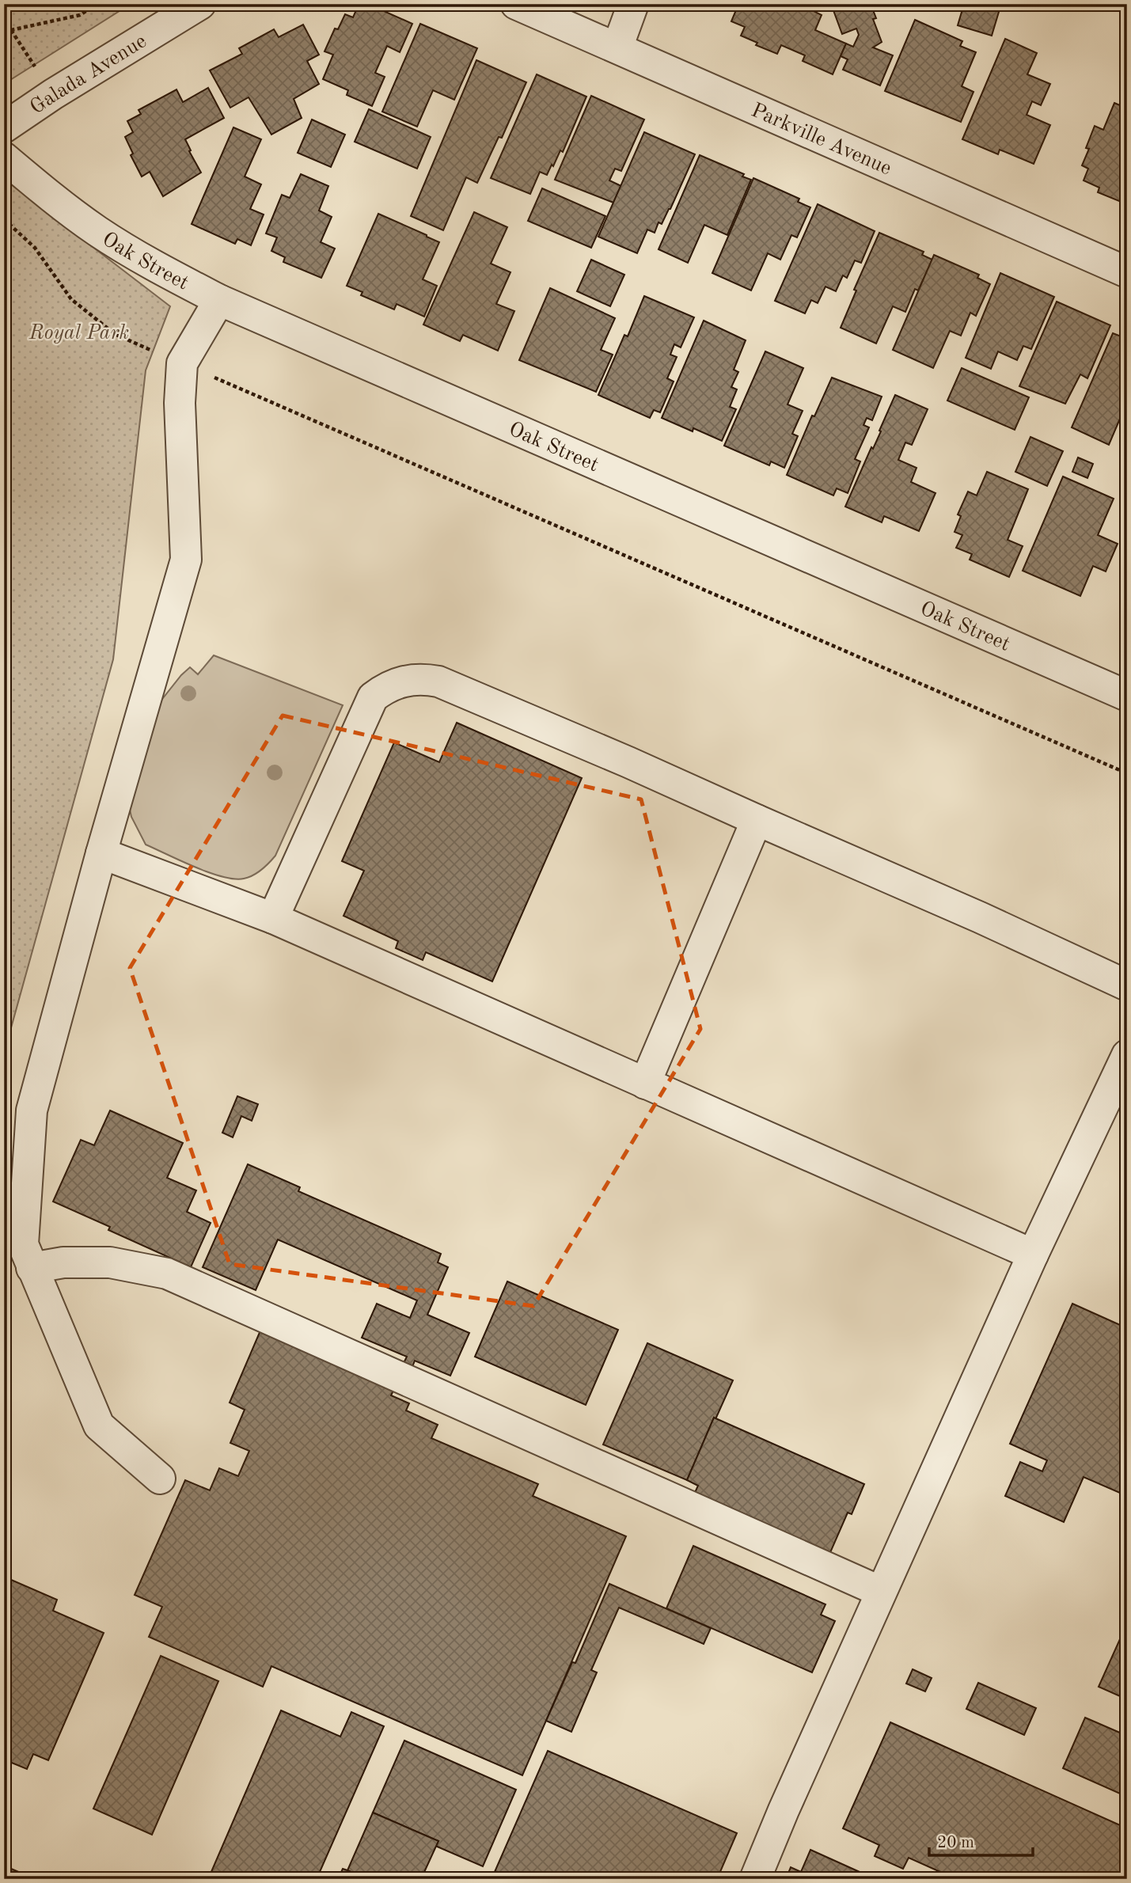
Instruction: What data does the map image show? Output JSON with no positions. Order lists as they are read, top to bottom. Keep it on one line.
{"streets":{"street":["Galada Avenue","Parkville Avenue","Oak Street"]},"parks":["Royal Park"],"scale_bar":"20 m"}
